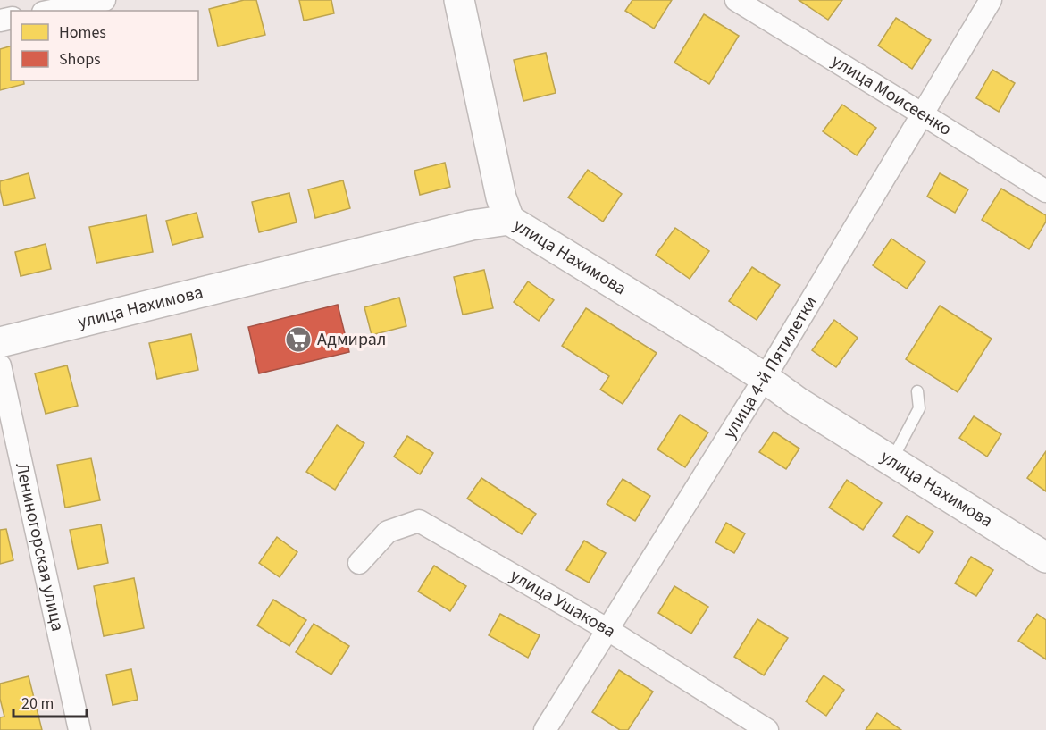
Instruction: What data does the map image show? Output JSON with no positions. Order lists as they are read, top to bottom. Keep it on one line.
{"streets":{"street":["улица Моисеенко","улица Нахимова","улица 4-й Пятилетки","Лениногорская улица","улица Ушакова"]},"crossings":[["улица Моисеенко","улица 4-й Пятилетки"],["улица Нахимова","улица 4-й Пятилетки"],["улица 4-й Пятилетки","улица Ушакова"]],"places":{"supermarket":["Адмирал"]},"legend":["Homes","Shops"],"scale_bar":"20 m"}
